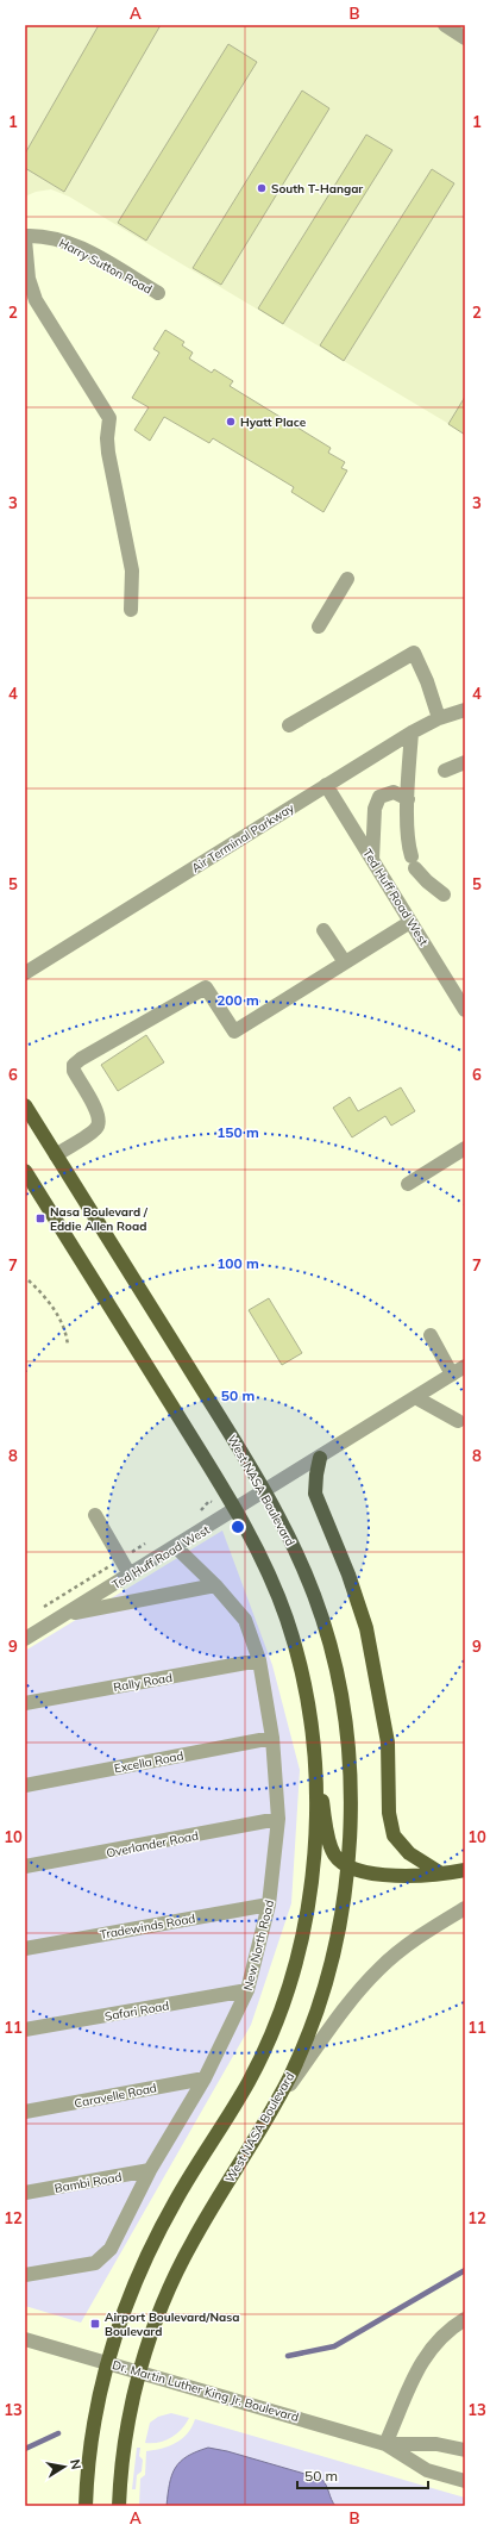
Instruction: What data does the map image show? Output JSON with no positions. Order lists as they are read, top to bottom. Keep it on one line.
{"streets":{"main road":["West NASA Boulevard"],"street":["Harry Sutton Road","Air Terminal Parkway","Ted Huff Road West","Rally Road","Excella Road","Overlander Road","Tradewinds Road","New North Road","Safari Road","Caravelle Road","Bambi Road","Dr. Martin Luther King Jr. Boulevard"]},"crossings":[["Air Terminal Parkway","Ted Huff Road West"],["Ted Huff Road West","West NASA Boulevard"],["Ted Huff Road West","New North Road"],["West NASA Boulevard","Dr. Martin Luther King Jr. Boulevard"],["Rally Road","New North Road"],["Excella Road","New North Road"],["Overlander Road","New North Road"],["Tradewinds Road","New North Road"],["New North Road","Safari Road"],["New North Road","Caravelle Road"],["New North Road","Bambi Road"]],"places":{"other":["South T-Hangar","Hyatt Place"],"transit":["Nasa Boulevard / Eddie Allen Road","Airport Boulevard/Nasa Boulevard"]},"scale_bar":"50 m","north":"right","grid":{"columns":["A","B"],"rows":["1","2","3","4","5","6","7","8","9","10","11","12","13"]},"rings":["200 m","150 m","100 m","50 m"]}
